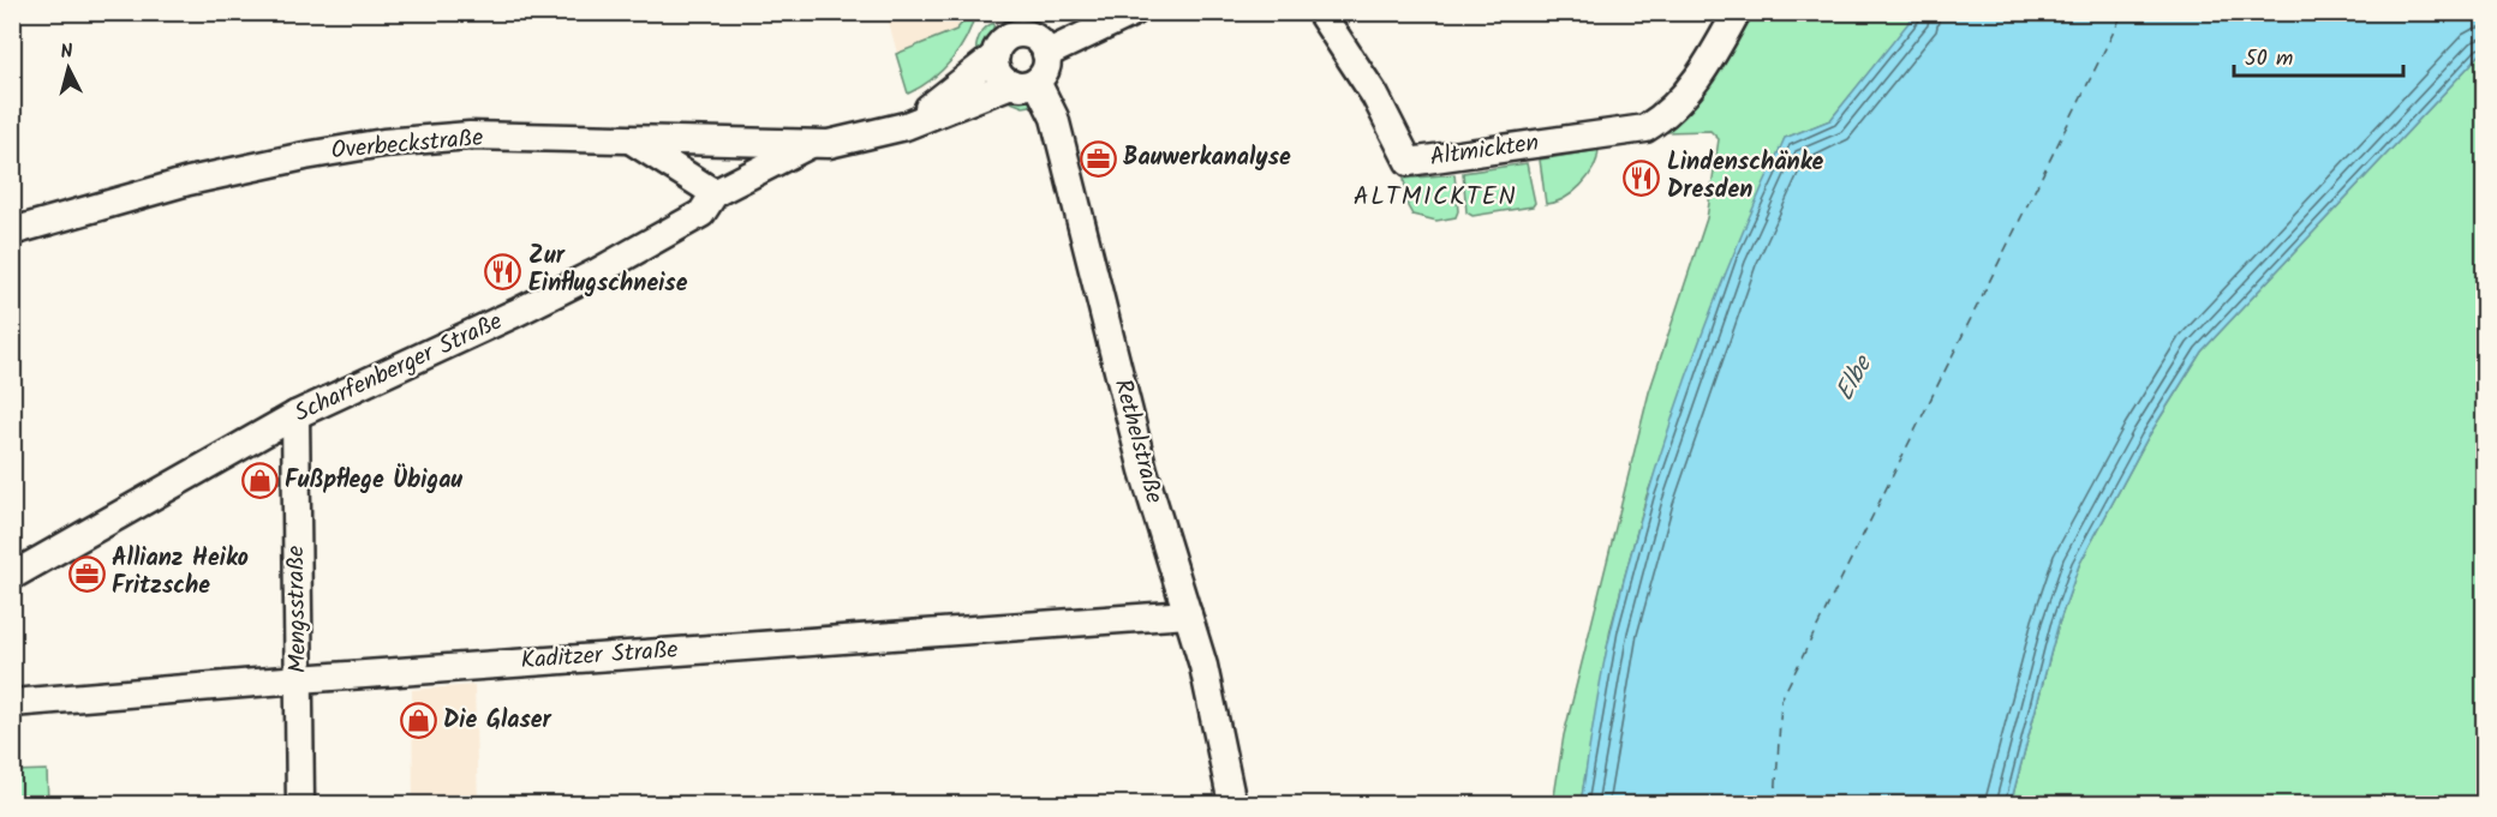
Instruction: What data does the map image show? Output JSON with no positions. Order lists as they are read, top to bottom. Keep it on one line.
{"streets":{"street":["Overbeckstraße","Altmickten","Scharfenberger Straße","Rethelstraße","Mengsstraße","Kaditzer Straße"]},"crossings":[["Overbeckstraße","Scharfenberger Straße"],["Scharfenberger Straße","Rethelstraße"],["Scharfenberger Straße","Mengsstraße"],["Rethelstraße","Kaditzer Straße"],["Mengsstraße","Kaditzer Straße"]],"districts":["ALTMICKTEN"],"water":["Elbe"],"places":{"office":["Bauwerkanalyse","Allianz Heiko Fritzsche"],"restaurant":["Lindenschänke Dresden","Zur Einflugschneise"],"shop":["Fußpflege Übigau","Die Glaser"]},"scale_bar":"50 m","north":"top"}
